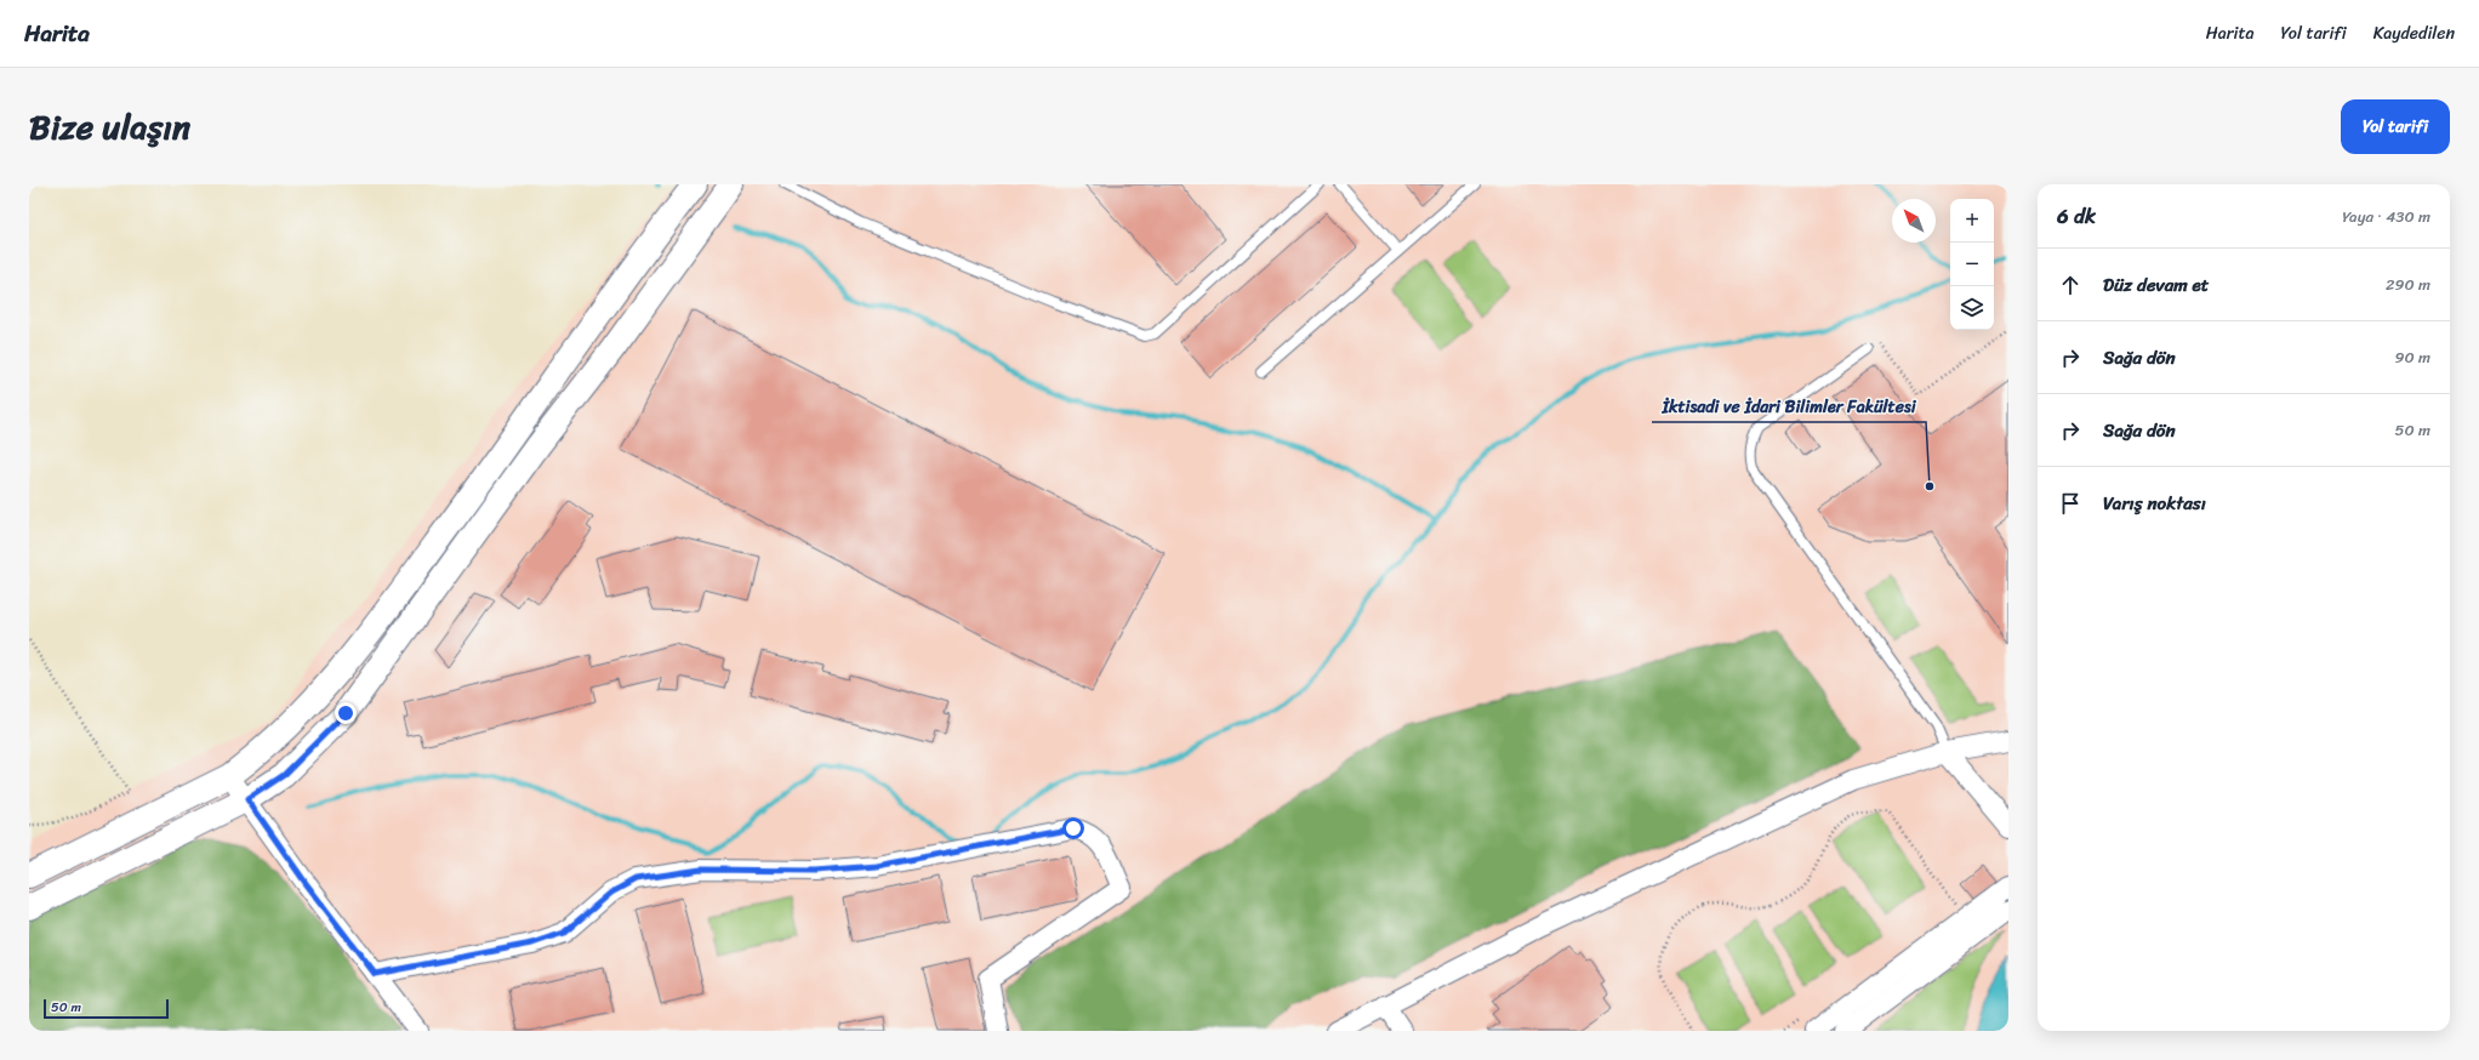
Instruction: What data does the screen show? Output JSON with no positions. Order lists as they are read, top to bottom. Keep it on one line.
{"places":["İktisadi ve İdari Bilimler Fakültesi"],"scale_bar":"50 m","north":"top left","page":{"header":"Harita","nav":["Harita","Yol tarifi","Kaydedilen"],"title":"Bize ulaşın","buttons":"Yol tarifi","heading":["6 dk","Yaya · 430 m"],"map_buttons":["+","−"],"list":[["Düz devam et","290 m"],["Sağa dön","90 m"],["Sağa dön","50 m"],"Varış noktası"],"scale":"50 m"}}
